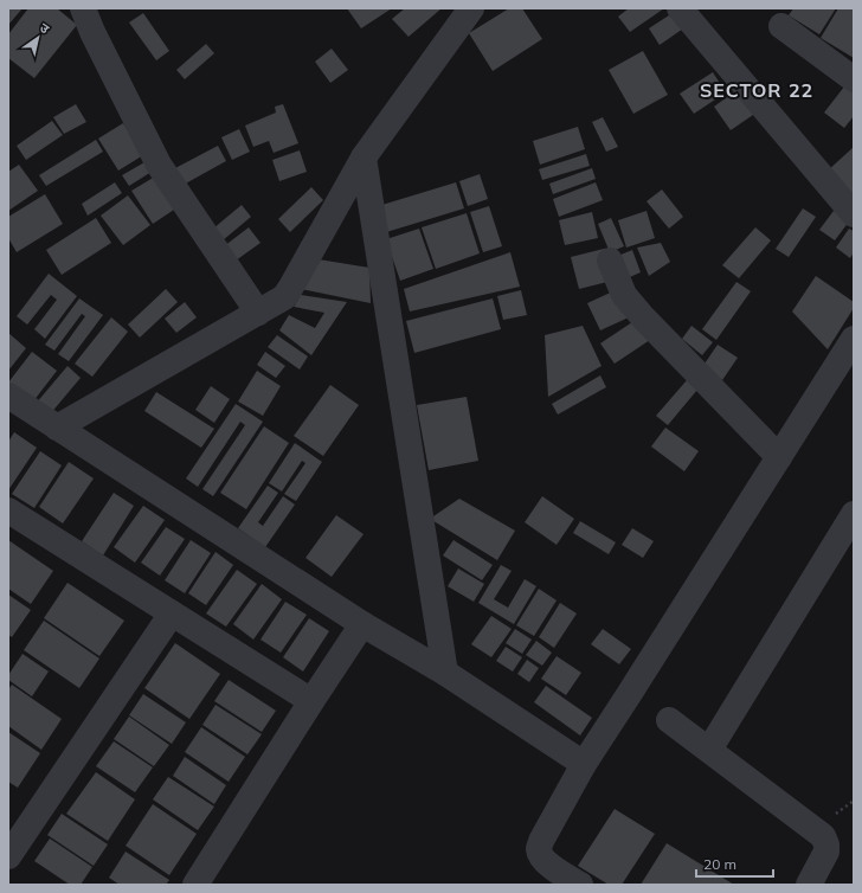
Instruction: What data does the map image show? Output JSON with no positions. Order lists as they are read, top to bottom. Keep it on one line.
{"districts":["SECTOR 22"],"scale_bar":"20 m","north":"top right"}
